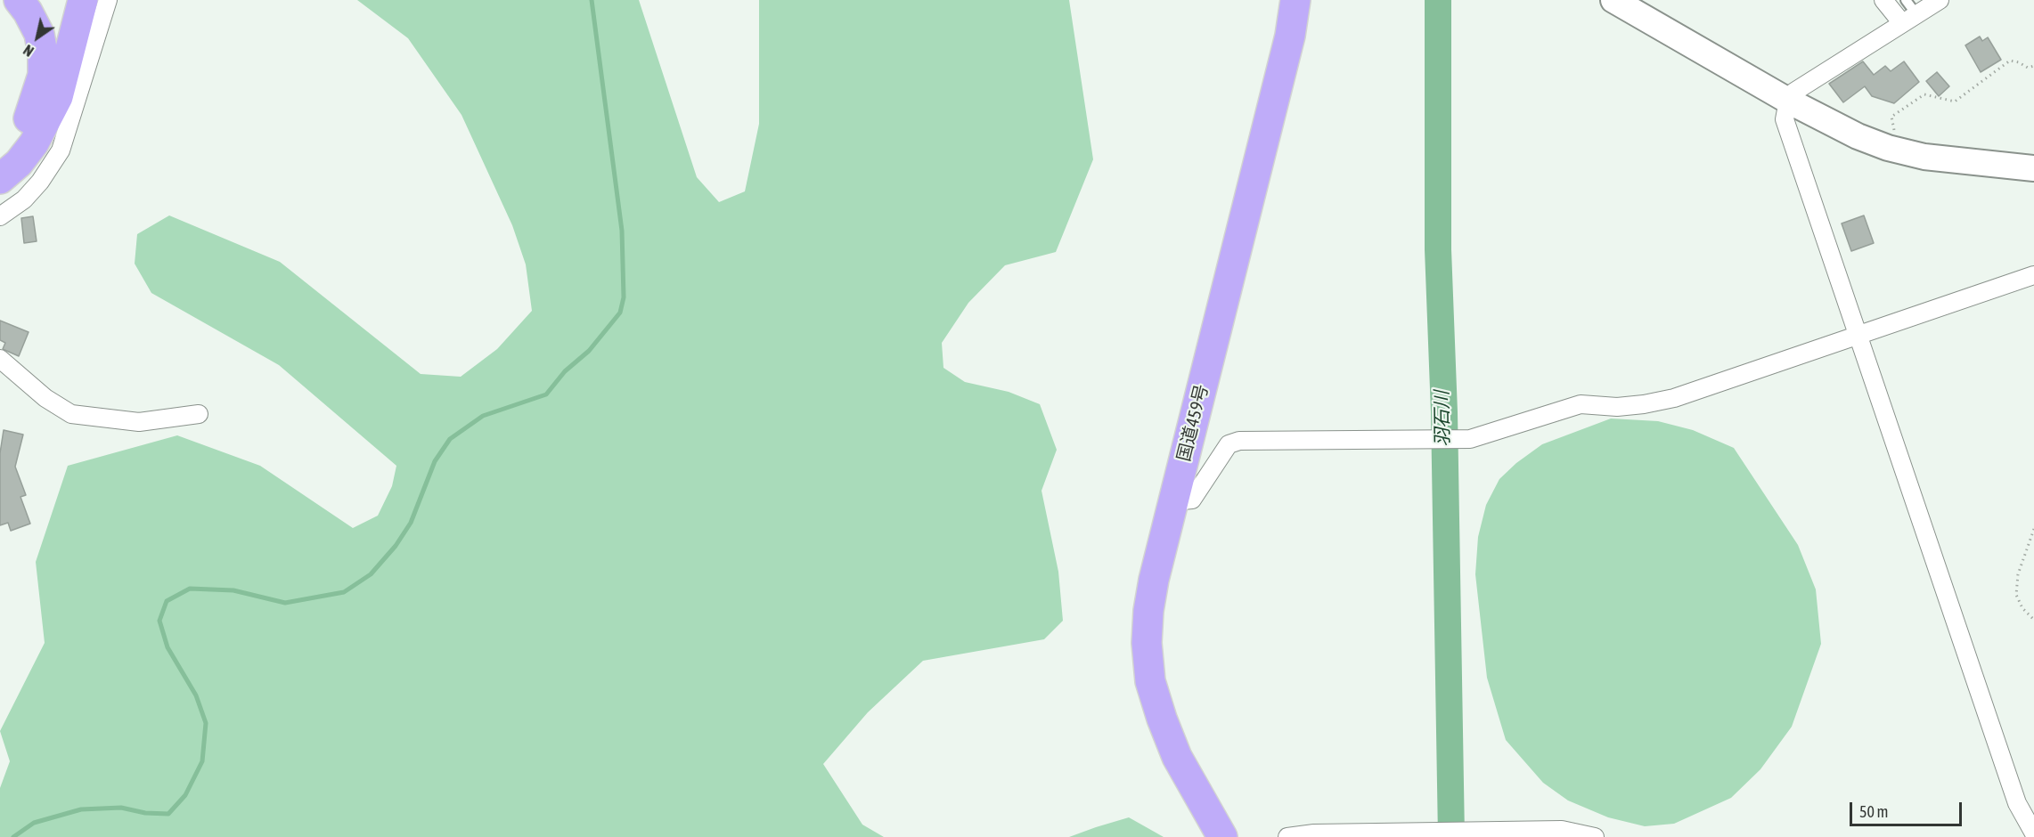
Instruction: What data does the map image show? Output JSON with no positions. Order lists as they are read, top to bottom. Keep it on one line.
{"streets":{"highway":["国道459号"]},"water":["羽石川"],"scale_bar":"50 m","north":"bottom left"}
